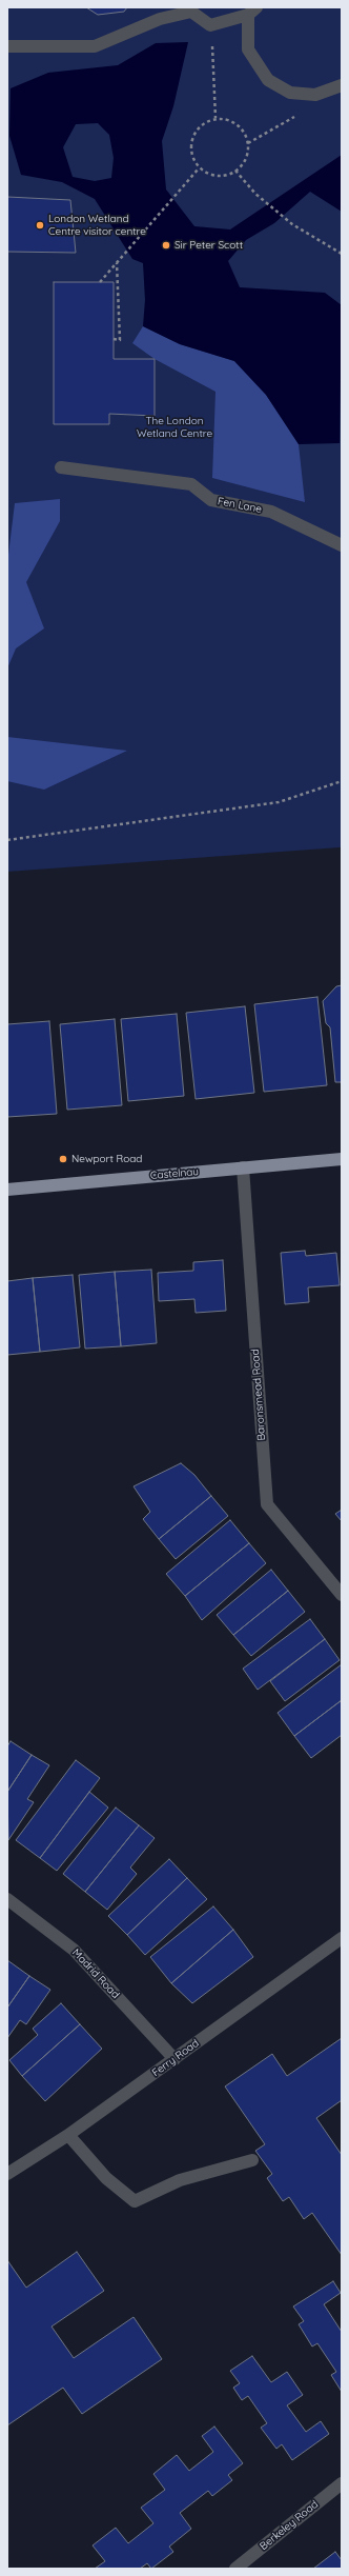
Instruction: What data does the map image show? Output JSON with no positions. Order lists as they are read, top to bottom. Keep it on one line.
{"streets":{"main road":["Castelnau"],"street":["Fen Lane","Baronsmead Road","Madrid Road","Ferry Road","Berkeley Road"]},"crossings":[["Castelnau","Baronsmead Road"],["Madrid Road","Ferry Road"]],"parks":["The London Wetland Centre"],"places":["London Wetland Centre visitor centre","Sir Peter Scott","Newport Road"]}
